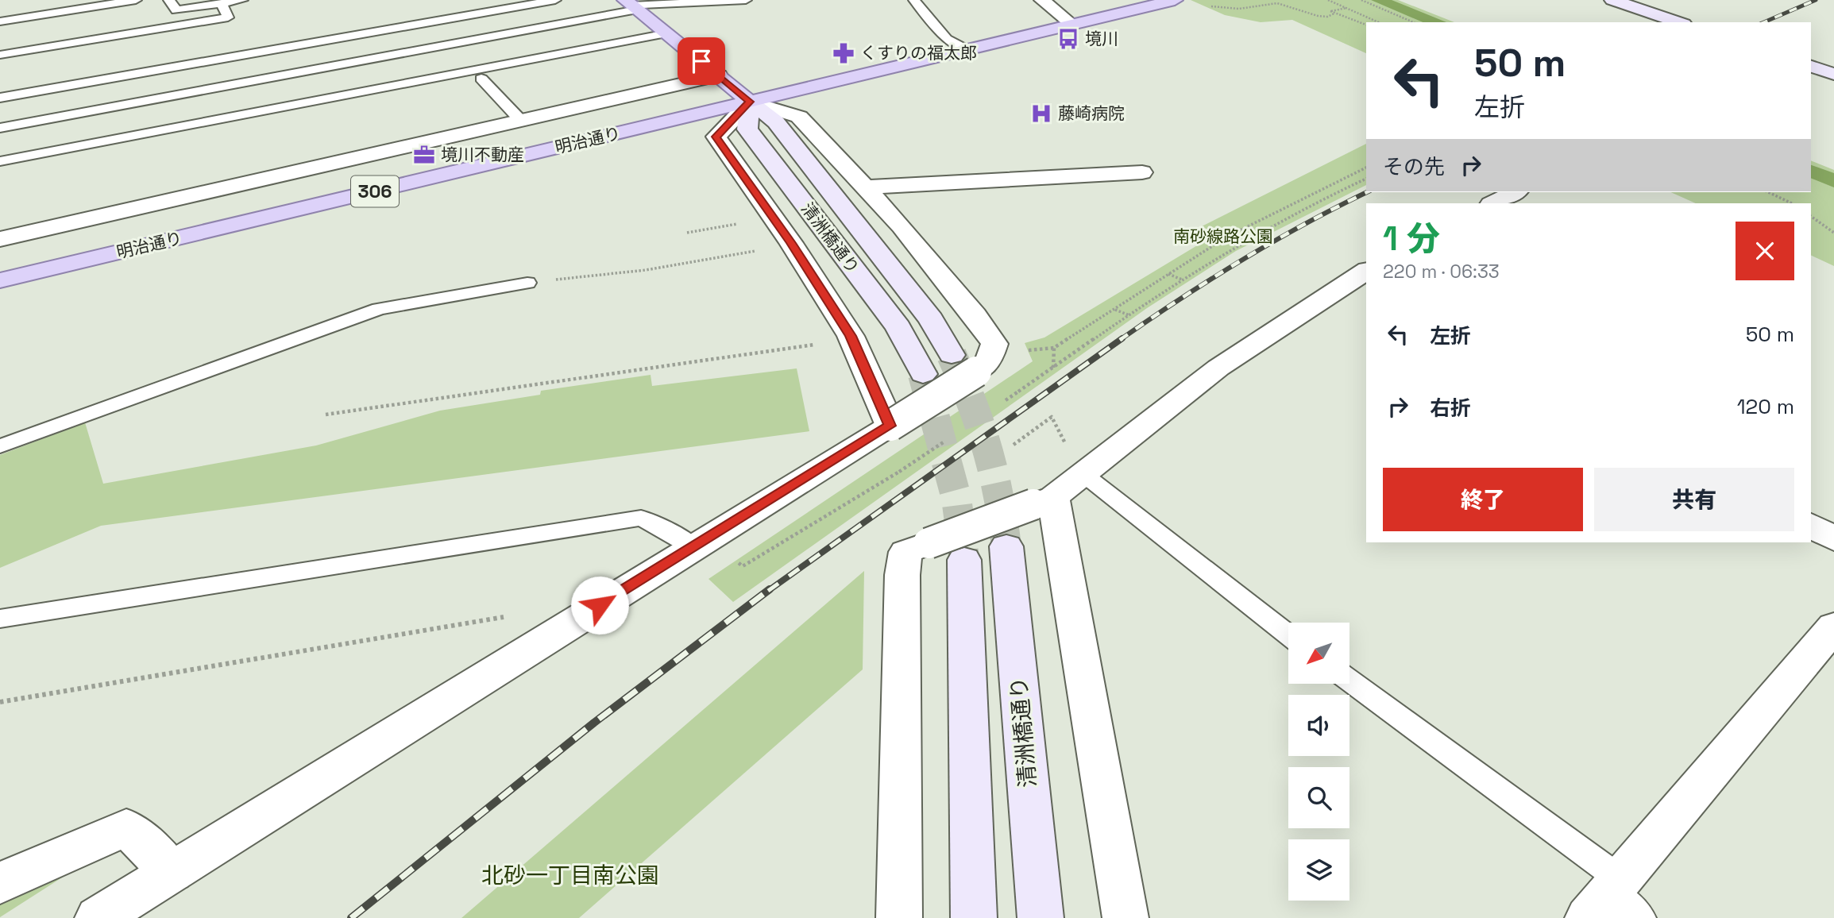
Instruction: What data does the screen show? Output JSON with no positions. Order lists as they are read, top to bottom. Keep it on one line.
{"streets":{"main road":["明治通り","306","清洲橋通り"]},"crossings":[["明治通り","清洲橋通り"]],"parks":["南砂線路公園","北砂一丁目南公園"],"places":{"bus stop":["境川"],"pharmacy":["くすりの福太郎"],"hospital":["藤崎病院"],"office":["境川不動産"]},"north":"bottom left","page":{"turn":["50 m","左折"],"then":"その先","heading":["1 分","220 m · 06:33"],"list":[{"name":"左折","value":"50 m"},{"name":"右折","value":"120 m"}],"buttons":["終了","共有"]}}
